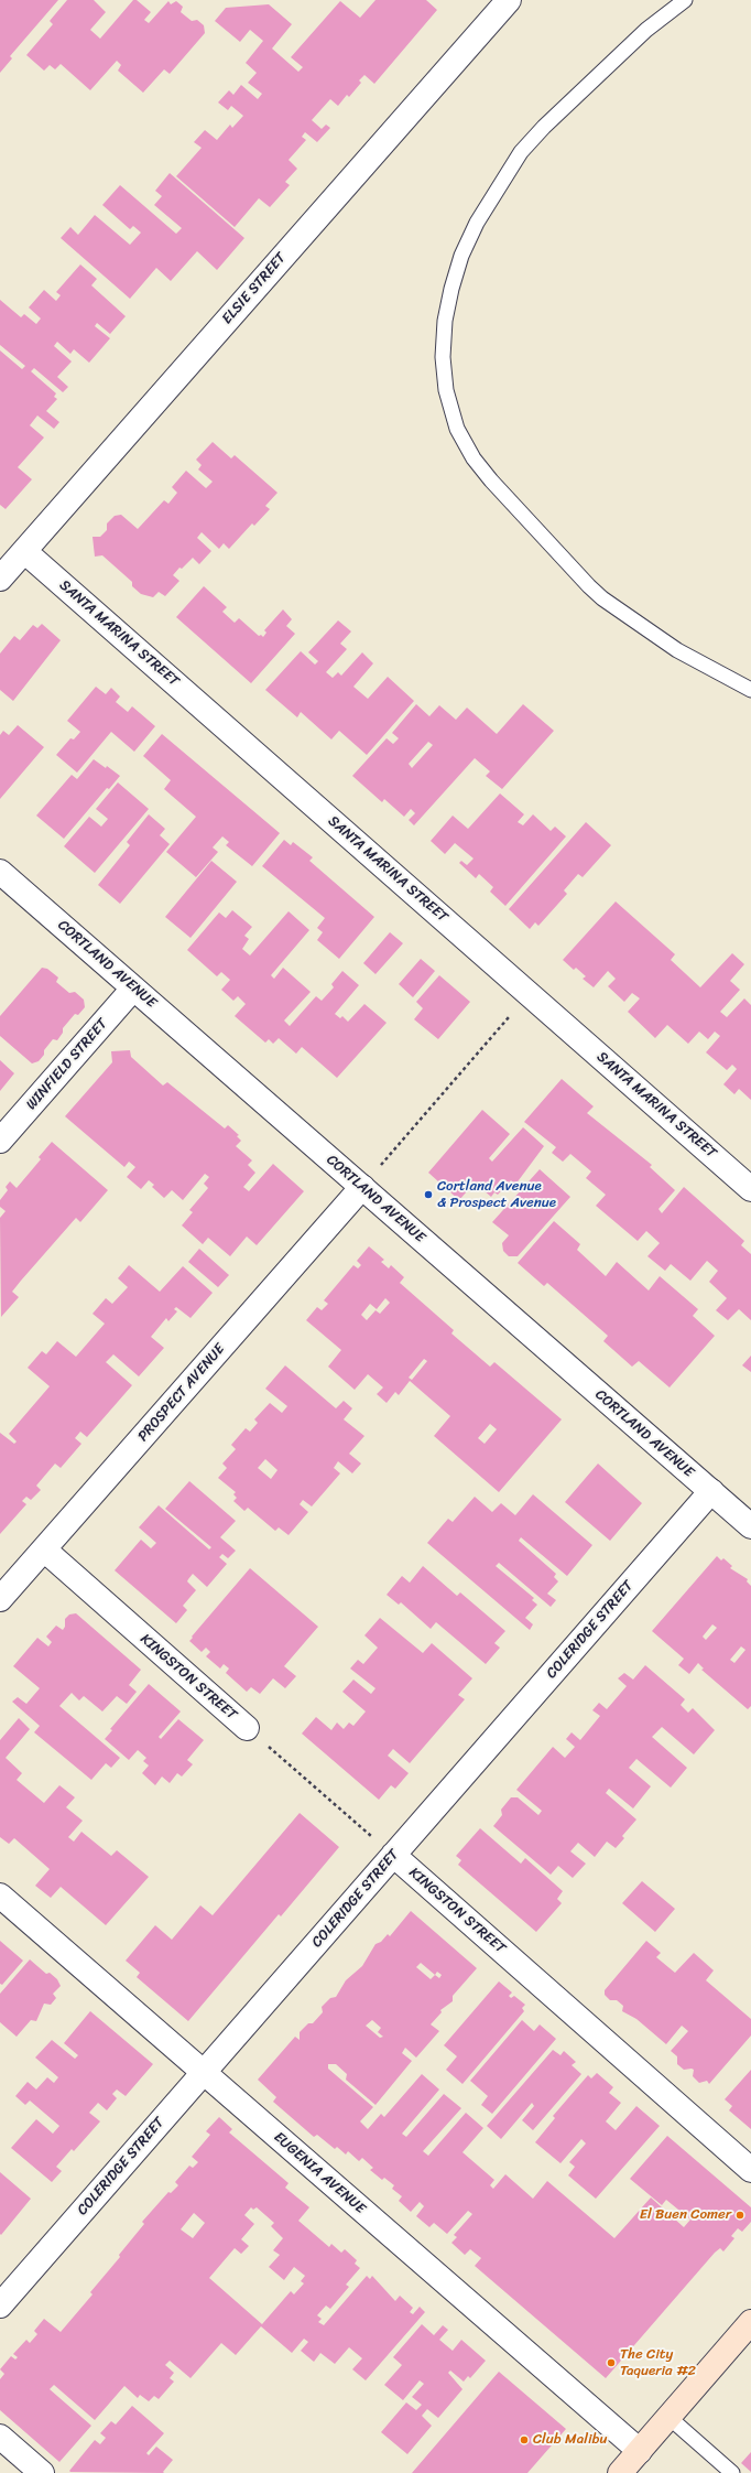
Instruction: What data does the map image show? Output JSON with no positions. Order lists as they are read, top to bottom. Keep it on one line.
{"streets":{"street":["ELSIE STREET","SANTA MARINA STREET","CORTLAND AVENUE","WINFIELD STREET","PROSPECT AVENUE","COLERIDGE STREET","KINGSTON STREET","EUGENIA AVENUE"]},"crossings":[["ELSIE STREET","SANTA MARINA STREET"],["CORTLAND AVENUE","WINFIELD STREET"],["CORTLAND AVENUE","PROSPECT AVENUE"],["CORTLAND AVENUE","COLERIDGE STREET"],["PROSPECT AVENUE","KINGSTON STREET"],["COLERIDGE STREET","KINGSTON STREET"],["COLERIDGE STREET","EUGENIA AVENUE"]],"places":["Cortland Avenue & Prospect Avenue","El Buen Comer","The City Taqueria #2","Club Malibu"]}
